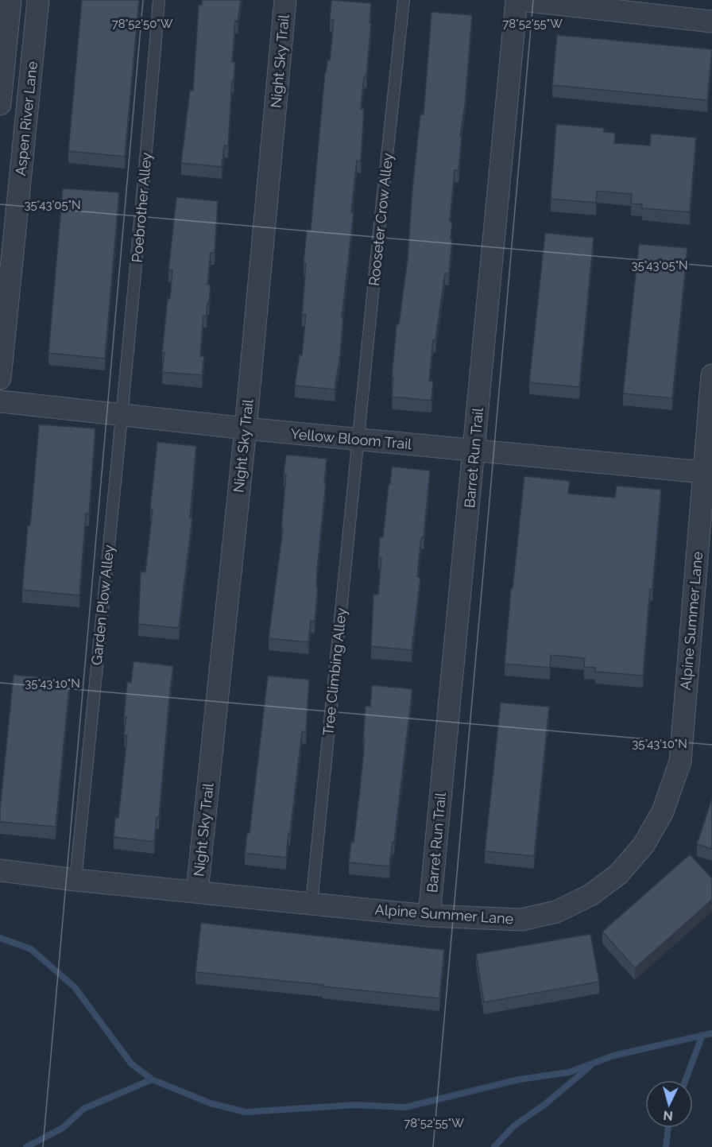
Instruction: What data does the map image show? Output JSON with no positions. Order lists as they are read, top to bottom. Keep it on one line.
{"streets":{"street":["Night Sky Trail","Aspen River Lane","Yellow Bloom Trail","Barret Run Trail","Alpine Summer Lane"],"lane":["Poebrother Alley","Rooseter Crow Alley","Garden Plow Alley","Tree Climbing Alley"]},"crossings":[["Night Sky Trail","Yellow Bloom Trail"],["Night Sky Trail","Alpine Summer Lane"],["Poebrother Alley","Yellow Bloom Trail"],["Poebrother Alley","Garden Plow Alley"],["Rooseter Crow Alley","Yellow Bloom Trail"],["Rooseter Crow Alley","Tree Climbing Alley"],["Yellow Bloom Trail","Barret Run Trail"],["Yellow Bloom Trail","Garden Plow Alley"],["Yellow Bloom Trail","Alpine Summer Lane"],["Yellow Bloom Trail","Tree Climbing Alley"],["Barret Run Trail","Alpine Summer Lane"],["Garden Plow Alley","Alpine Summer Lane"],["Alpine Summer Lane","Tree Climbing Alley"]],"north":"bottom","coordinates":["78°52'50\"W","78°52'55\"W","35°43'05\"N","35°43'10\"N"]}
